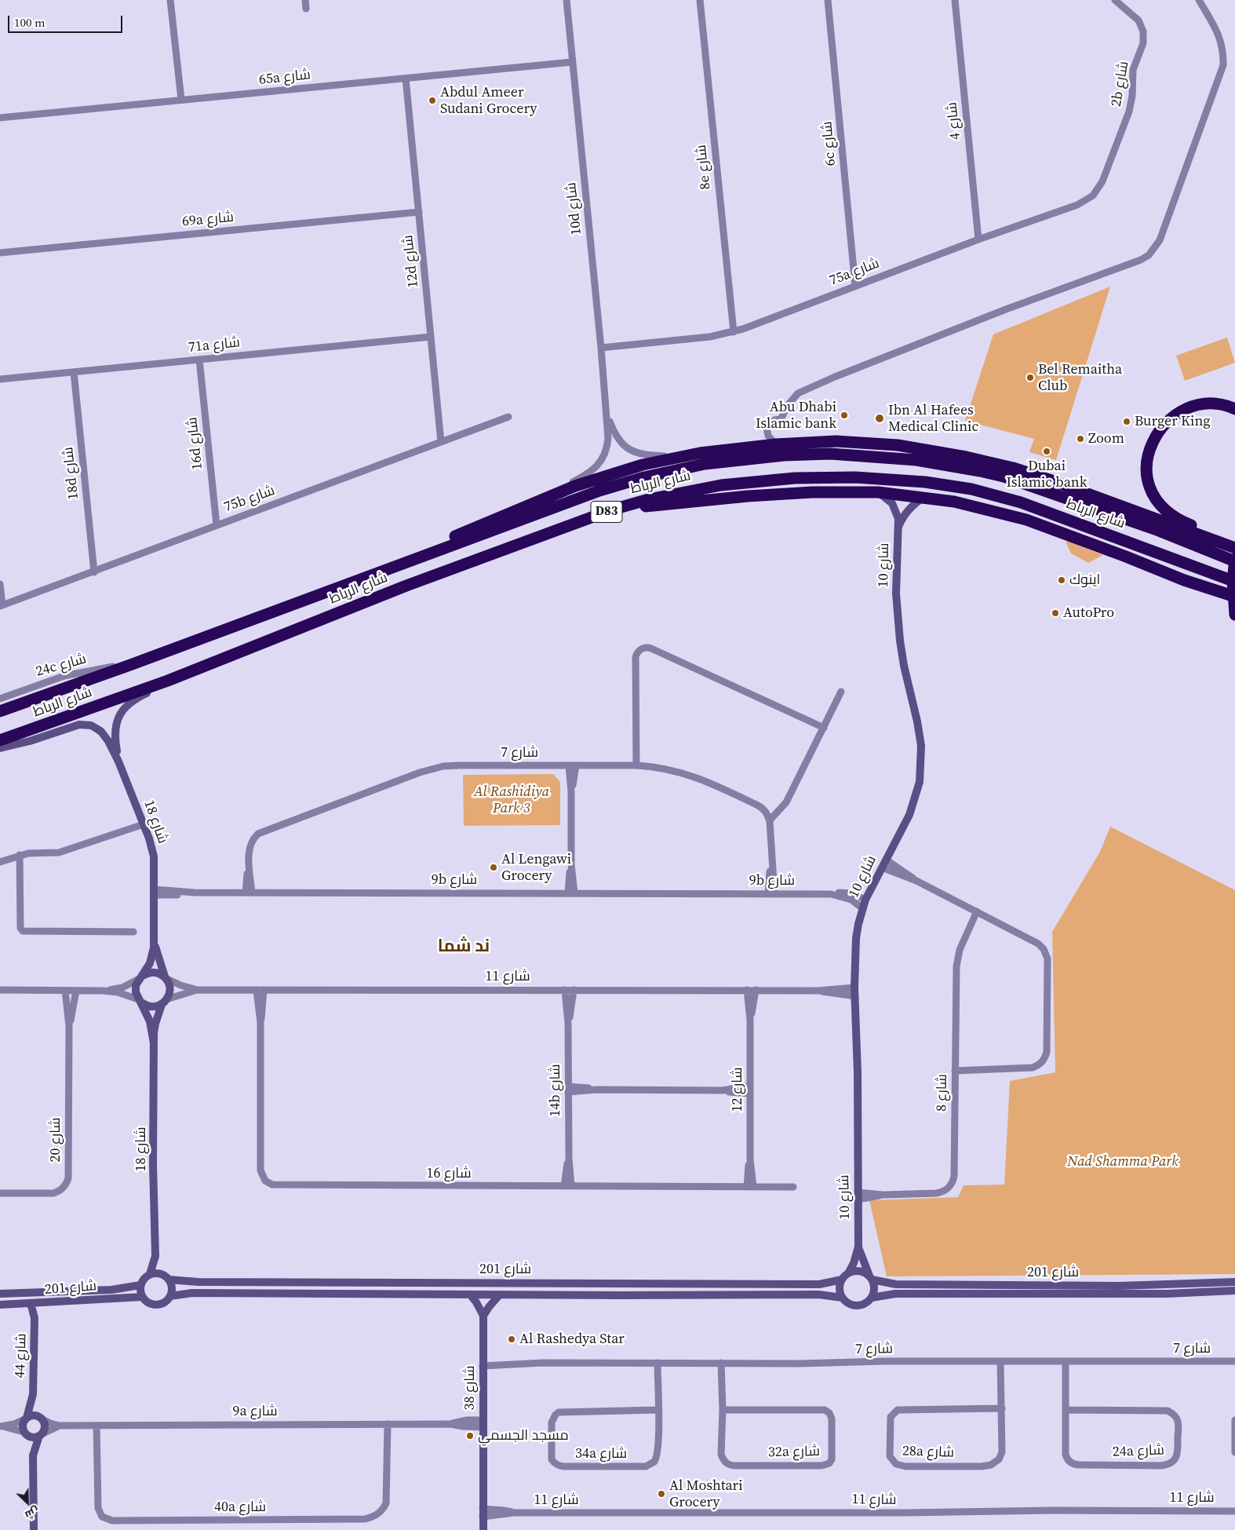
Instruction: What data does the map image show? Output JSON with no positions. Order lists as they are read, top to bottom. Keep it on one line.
{"streets":{"highway":["شارع الرباط","D83"],"street":["65a شارع","2b شارع","شارع 4","6c شارع","8e شارع","10d شارع","69a شارع","12d شارع","75a شارع","71a شارع","16d شارع","18d شارع","75b شارع","شارع 10","24c شارع","شارع 7","شارع 18","9b شارع","شارع 11","شارع 12","14b شارع","شارع 8","شارع 20","شارع 16","شارع 201","شارع 44","شارع 38","9a شارع","24a شارع","32a شارع","28a شارع","34a شارع","40a شارع"]},"crossings":[["65a شارع","10d شارع"],["65a شارع","12d شارع"],["2b شارع","75a شارع"],["شارع 4","75a شارع"],["6c شارع","75a شارع"],["8e شارع","75a شارع"],["10d شارع","75a شارع"],["69a شارع","12d شارع"],["12d شارع","71a شارع"],["12d شارع","75b شارع"],["71a شارع","16d شارع"],["71a شارع","18d شارع"],["16d شارع","75b شارع"],["18d شارع","75b شارع"],["شارع الرباط","24c شارع"],["شارع الرباط","شارع 18"],["شارع 10","9b شارع"],["شارع 10","شارع 11"],["شارع 10","شارع 8"],["شارع 10","شارع 201"],["شارع 7","9b شارع"],["شارع 7","شارع 38"],["شارع 7","24a شارع"],["شارع 7","32a شارع"],["شارع 7","28a شارع"],["شارع 7","34a شارع"],["شارع 18","9b شارع"],["شارع 18","شارع 11"],["شارع 18","شارع 201"],["شارع 11","شارع 12"],["شارع 11","14b شارع"],["شارع 11","شارع 16"],["شارع 11","شارع 38"],["شارع 12","شارع 16"],["14b شارع","شارع 16"],["شارع 201","شارع 44"],["شارع 44","9a شارع"],["شارع 38","9a شارع"],["9a شارع","40a شارع"]],"districts":["ند شما"],"parks":["Al Rashidiya Park 3","Nad Shamma Park"],"places":["Abdul Ameer Sudani Grocery","Bel Remaitha Club","Abu Dhabi Islamic bank","Ibn Al Hafees Medical Clinic","Burger King","Zoom","Dubai Islamic bank","اينوك","AutoPro","Al Lengawi Grocery","Al Rashedya Star","مسجد الجسمي","Al Moshtari Grocery"],"scale_bar":"100 m","north":"bottom right"}
